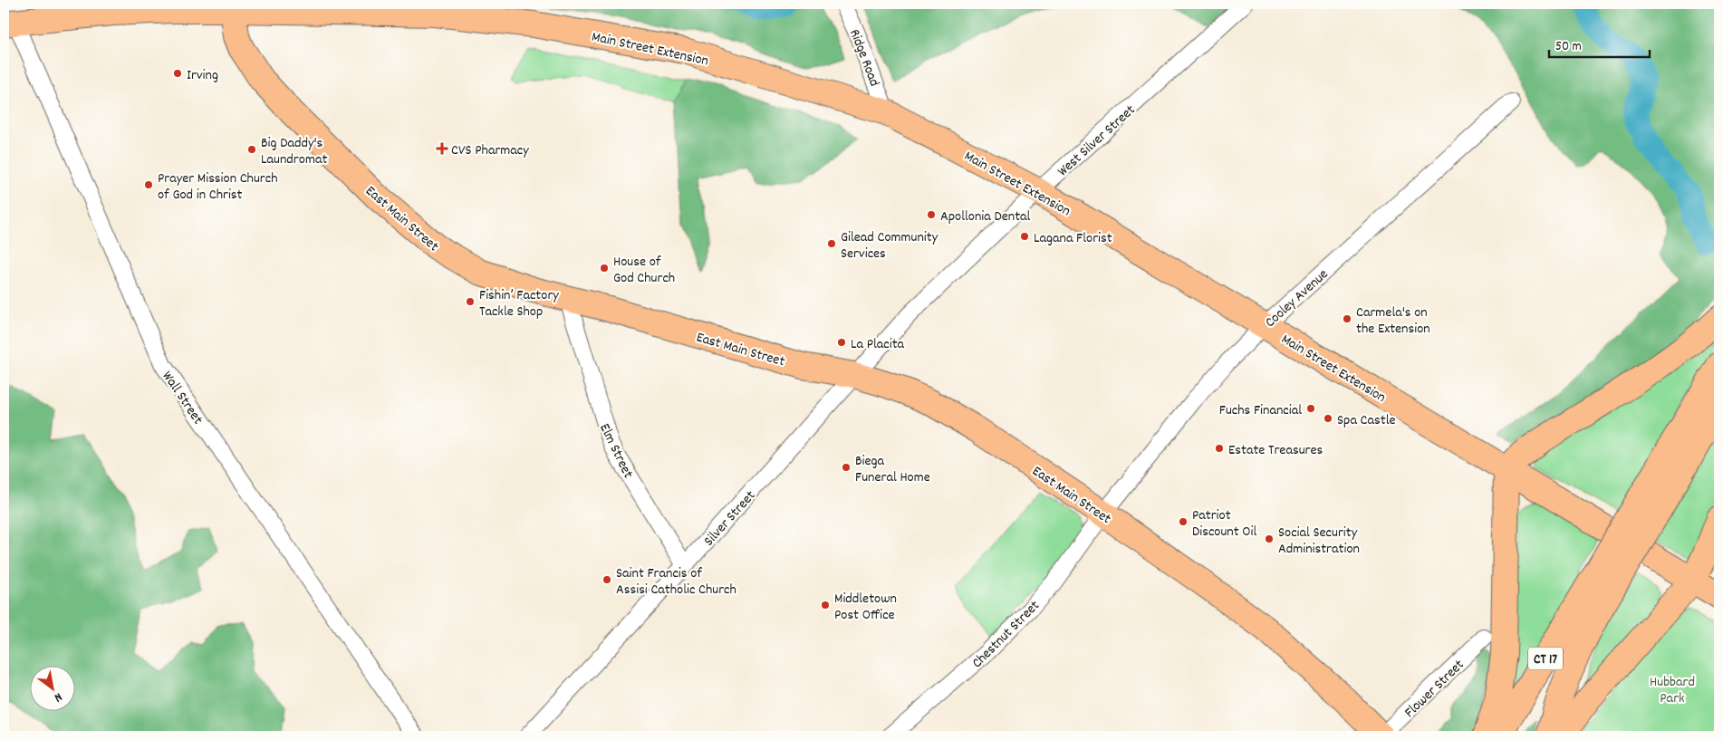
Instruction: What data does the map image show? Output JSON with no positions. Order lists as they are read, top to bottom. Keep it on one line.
{"streets":{"main road":["Main Street Extension","East Main Street","CT 17"],"street":["Ridge Road","West Silver Street","Cooley Avenue","Wall Street","Elm Street","Silver Street","Chestnut Street","Flower Street"]},"crossings":[["Main Street Extension","Ridge Road"],["Main Street Extension","West Silver Street"],["Main Street Extension","East Main Street"],["Main Street Extension","Cooley Avenue"],["West Silver Street","East Main Street"],["West Silver Street","Silver Street"],["East Main Street","Cooley Avenue"],["East Main Street","Elm Street"],["East Main Street","Silver Street"],["East Main Street","Chestnut Street"],["East Main Street","Flower Street"],["Cooley Avenue","Chestnut Street"],["Elm Street","Silver Street"]],"parks":["Hubbard Park"],"places":{"other":["Irving","Big Daddy's Laundromat","Prayer Mission Church of God in Christ","Apollonia Dental","Lagana Florist","Gilead Community Services","House of God Church","Fishin’ Factory Tackle Shop","Carmela's on the Extension","La Placita","Fuchs Financial","Spa Castle","Estate Treasures","Biega Funeral Home","Patriot Discount Oil","Social Security Administration","Saint Francis of Assisi Catholic Church","Middletown Post Office"],"health":["CVS Pharmacy"]},"scale_bar":"50 m","north":"bottom right"}
